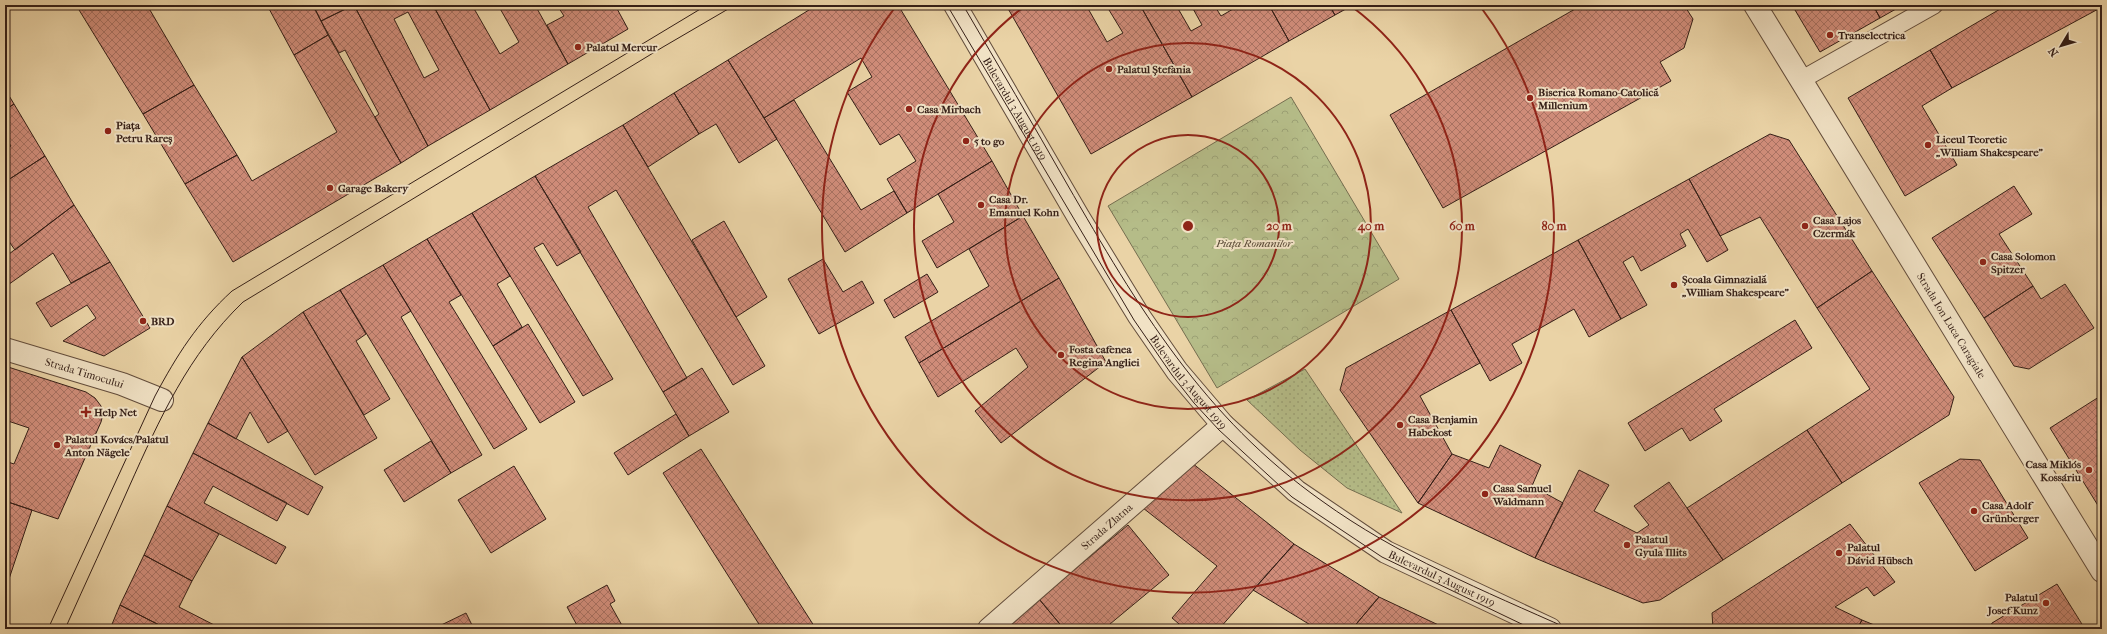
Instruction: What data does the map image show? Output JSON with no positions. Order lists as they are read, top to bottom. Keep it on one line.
{"streets":{"street":["Bulevardul 3 August 1919","Strada Ion Luca Caragiale","Strada Timocului","Strada Zlatna"]},"crossings":[["Bulevardul 3 August 1919","Strada Zlatna"]],"parks":["Piața Romanilor"],"places":{"other":["Transelectrica","Palatul Mercur","Palatul Ștefania","Biserica Romano-Catolică Millenium","Casa Mirbach","Piața Petru Rareș","5 to go","Liceul Teoretic „William Shakespeare”","Garage Bakery","Casa Dr. Emanuel Kohn","Casa Lajos Czermák","Casa Solomon Spitzer","Școala Gimnazială „William Shakespeare”","BRD","Fosta cafenea Regina Angliei","Casa Benjamin Habekost","Palatul Kovács/Palatul Anton Nägele","Casa Miklós Kossáriu","Casa Samuel Waldmann","Casa Adolf Grünberger","Palatul Gyula Illits","Palatul Dávid Hübsch","Palatul Josef Kunz"],"health":["Help Net"]},"north":"bottom left","rings":["20 m","40 m","60 m","80 m"]}
